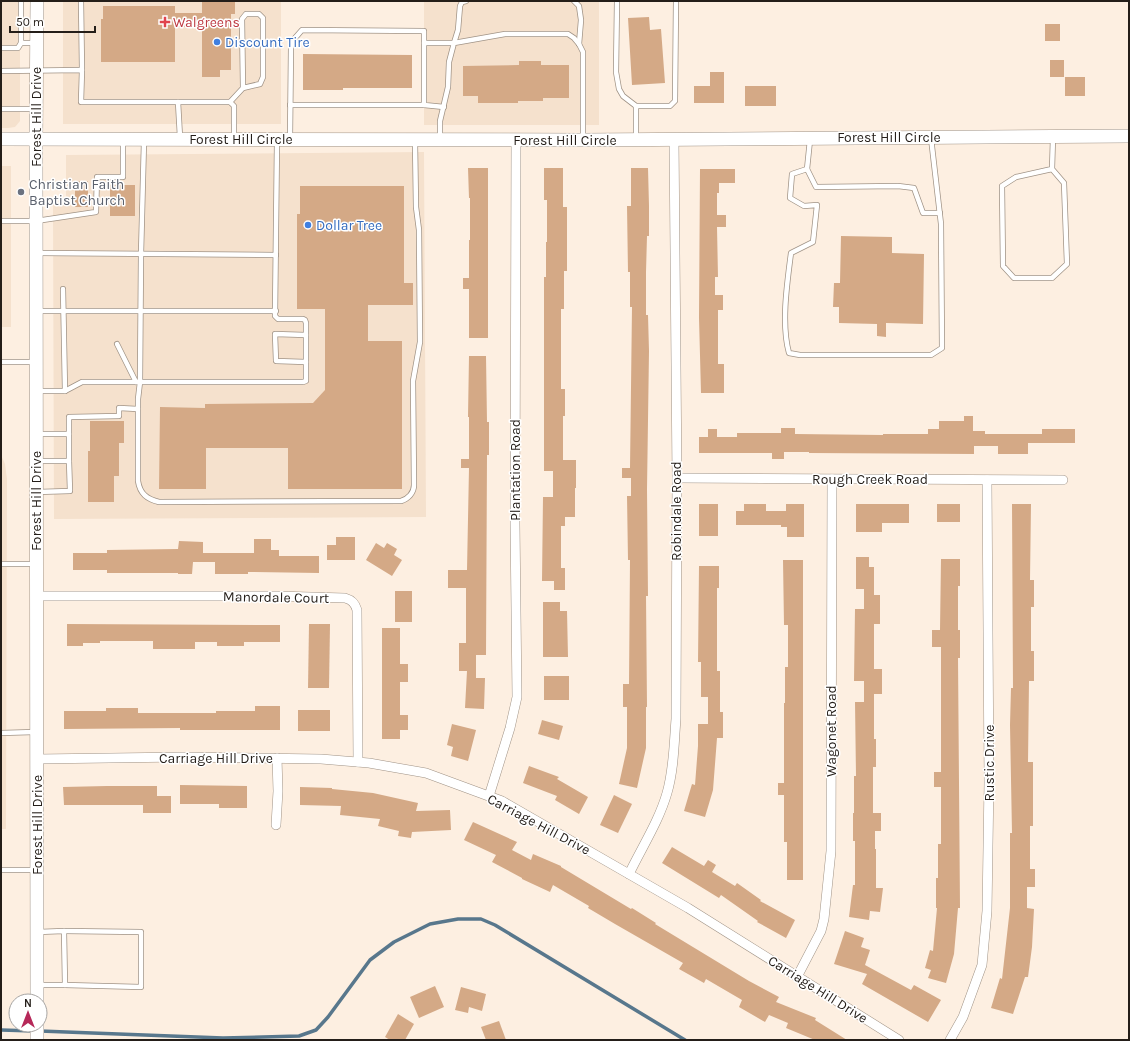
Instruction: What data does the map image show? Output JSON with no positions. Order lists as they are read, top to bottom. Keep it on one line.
{"streets":{"street":["Forest Hill Drive","Forest Hill Circle","Plantation Road","Rough Creek Road","Robindale Road","Manordale Court","Wagonet Road","Carriage Hill Drive","Rustic Drive"]},"crossings":[["Forest Hill Drive","Forest Hill Circle"],["Forest Hill Drive","Manordale Court"],["Forest Hill Drive","Carriage Hill Drive"],["Forest Hill Circle","Plantation Road"],["Forest Hill Circle","Robindale Road"],["Plantation Road","Carriage Hill Drive"],["Rough Creek Road","Robindale Road"],["Rough Creek Road","Wagonet Road"],["Rough Creek Road","Rustic Drive"],["Robindale Road","Carriage Hill Drive"],["Manordale Court","Carriage Hill Drive"],["Wagonet Road","Carriage Hill Drive"]],"places":{"health":["Walgreens"],"other":["Discount Tire","Christian Faith Baptist Church","Dollar Tree"]},"scale_bar":"50 m","north":"top"}
